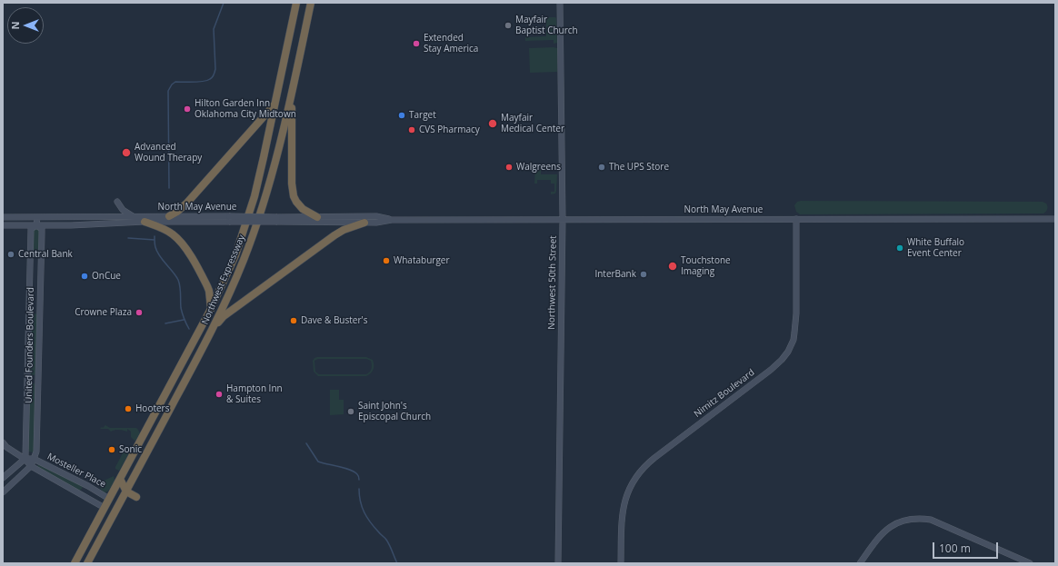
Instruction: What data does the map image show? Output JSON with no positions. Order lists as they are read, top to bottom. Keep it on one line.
{"streets":{"highway":["Northwest Expressway"],"main road":["North May Avenue","Northwest 50th Street","United Founders Boulevard","Nimitz Boulevard","Mosteller Place"]},"crossings":[["North May Avenue","Northwest 50th Street"],["North May Avenue","United Founders Boulevard"],["North May Avenue","Nimitz Boulevard"],["Northwest Expressway","Mosteller Place"],["United Founders Boulevard","Mosteller Place"]],"places":["Mayfair Baptist Church","Extended Stay America","Hilton Garden Inn Oklahoma City Midtown","Target","Mayfair Medical Center","CVS Pharmacy","Advanced Wound Therapy","Walgreens","The UPS Store","White Buffalo Event Center","Central Bank","Whataburger","Touchstone Imaging","InterBank","OnCue","Crowne Plaza","Dave & Buster's","Hampton Inn & Suites","Hooters","Saint John's Episcopal Church","Sonic"],"scale_bar":"100 m","north":"left"}
